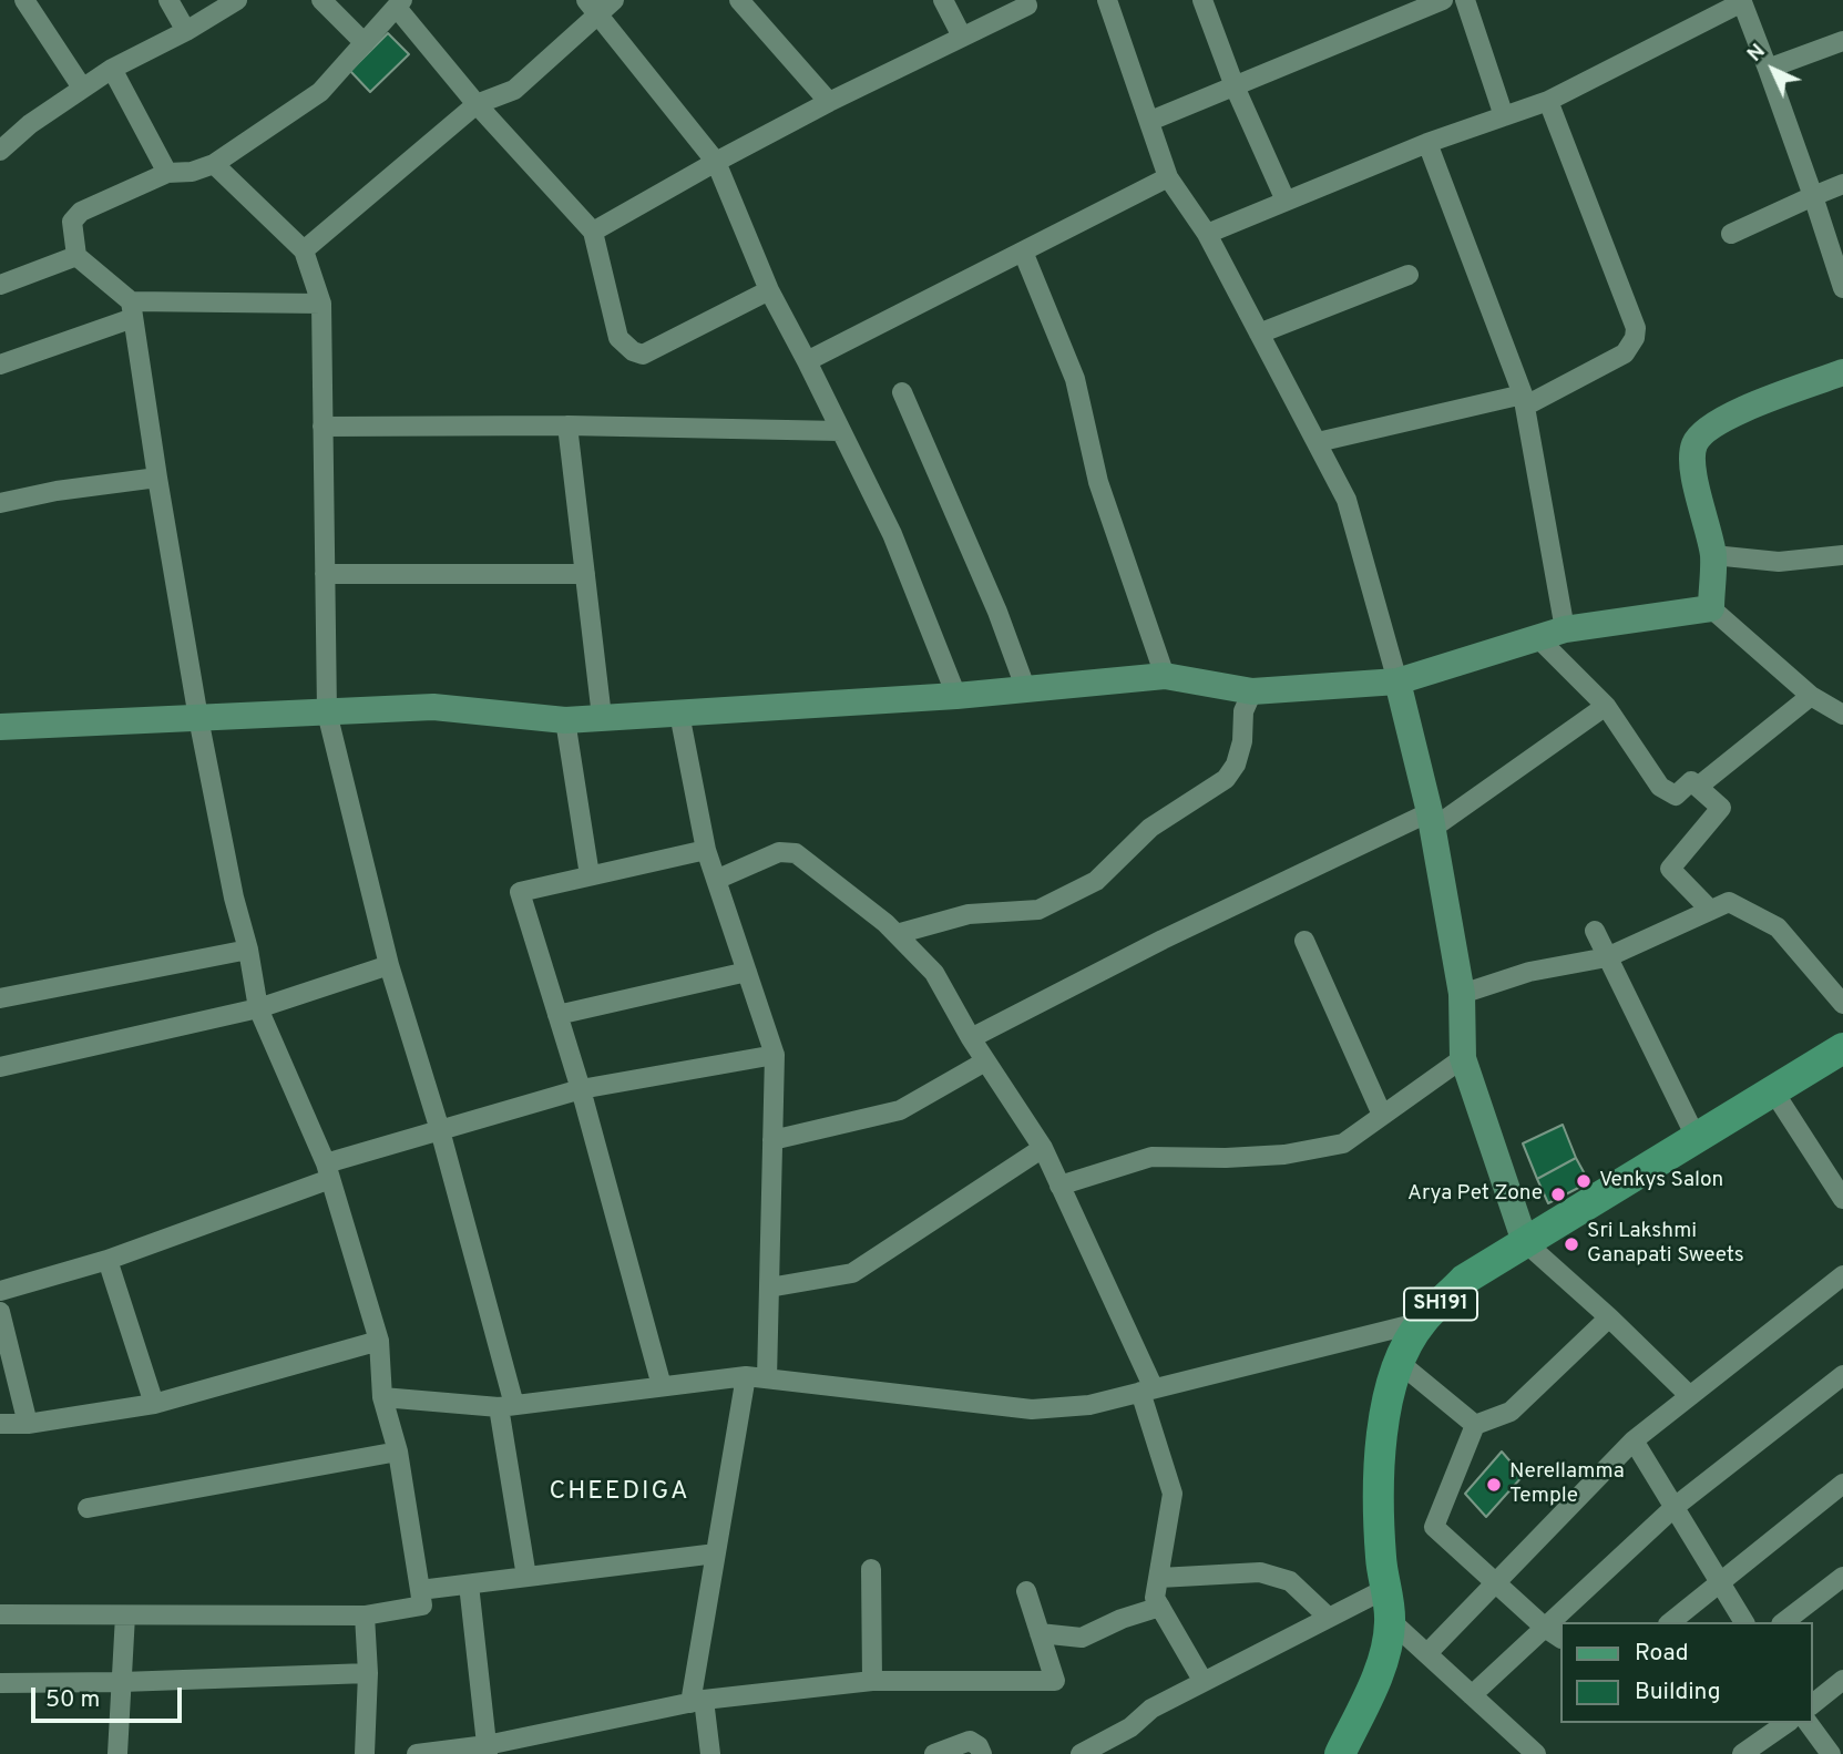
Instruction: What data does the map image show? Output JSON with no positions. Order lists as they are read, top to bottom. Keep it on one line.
{"streets":{"main road":["SH191"]},"districts":["CHEEDIGA"],"places":["Venkys Salon","Arya Pet Zone","Sri Lakshmi Ganapati Sweets","Nerellamma Temple"],"legend":["Road","Building"],"scale_bar":"50 m","north":"top left"}
